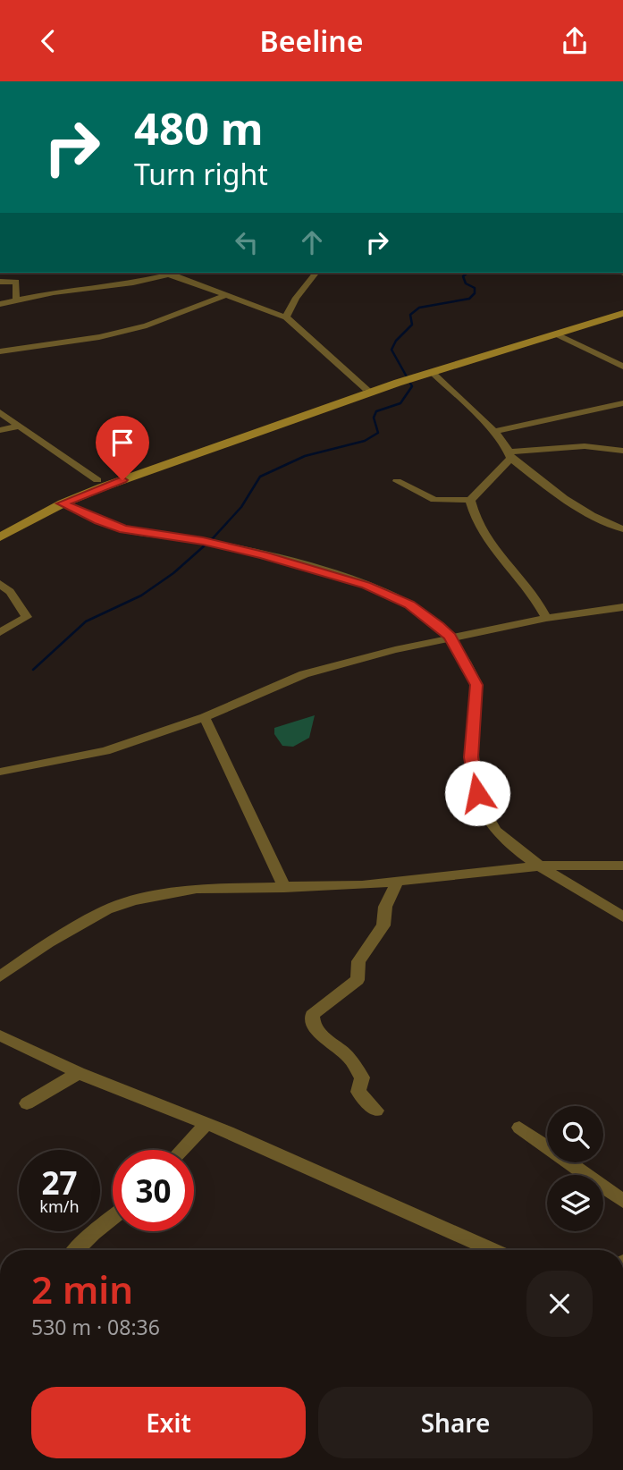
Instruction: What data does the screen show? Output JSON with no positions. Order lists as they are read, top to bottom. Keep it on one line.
{"page":{"header":"Beeline","turn":["480 m","Turn right"],"speed":"27 km/h","limit":"30","heading":["2 min","530 m · 08:36"],"buttons":["Exit","Share"]}}
